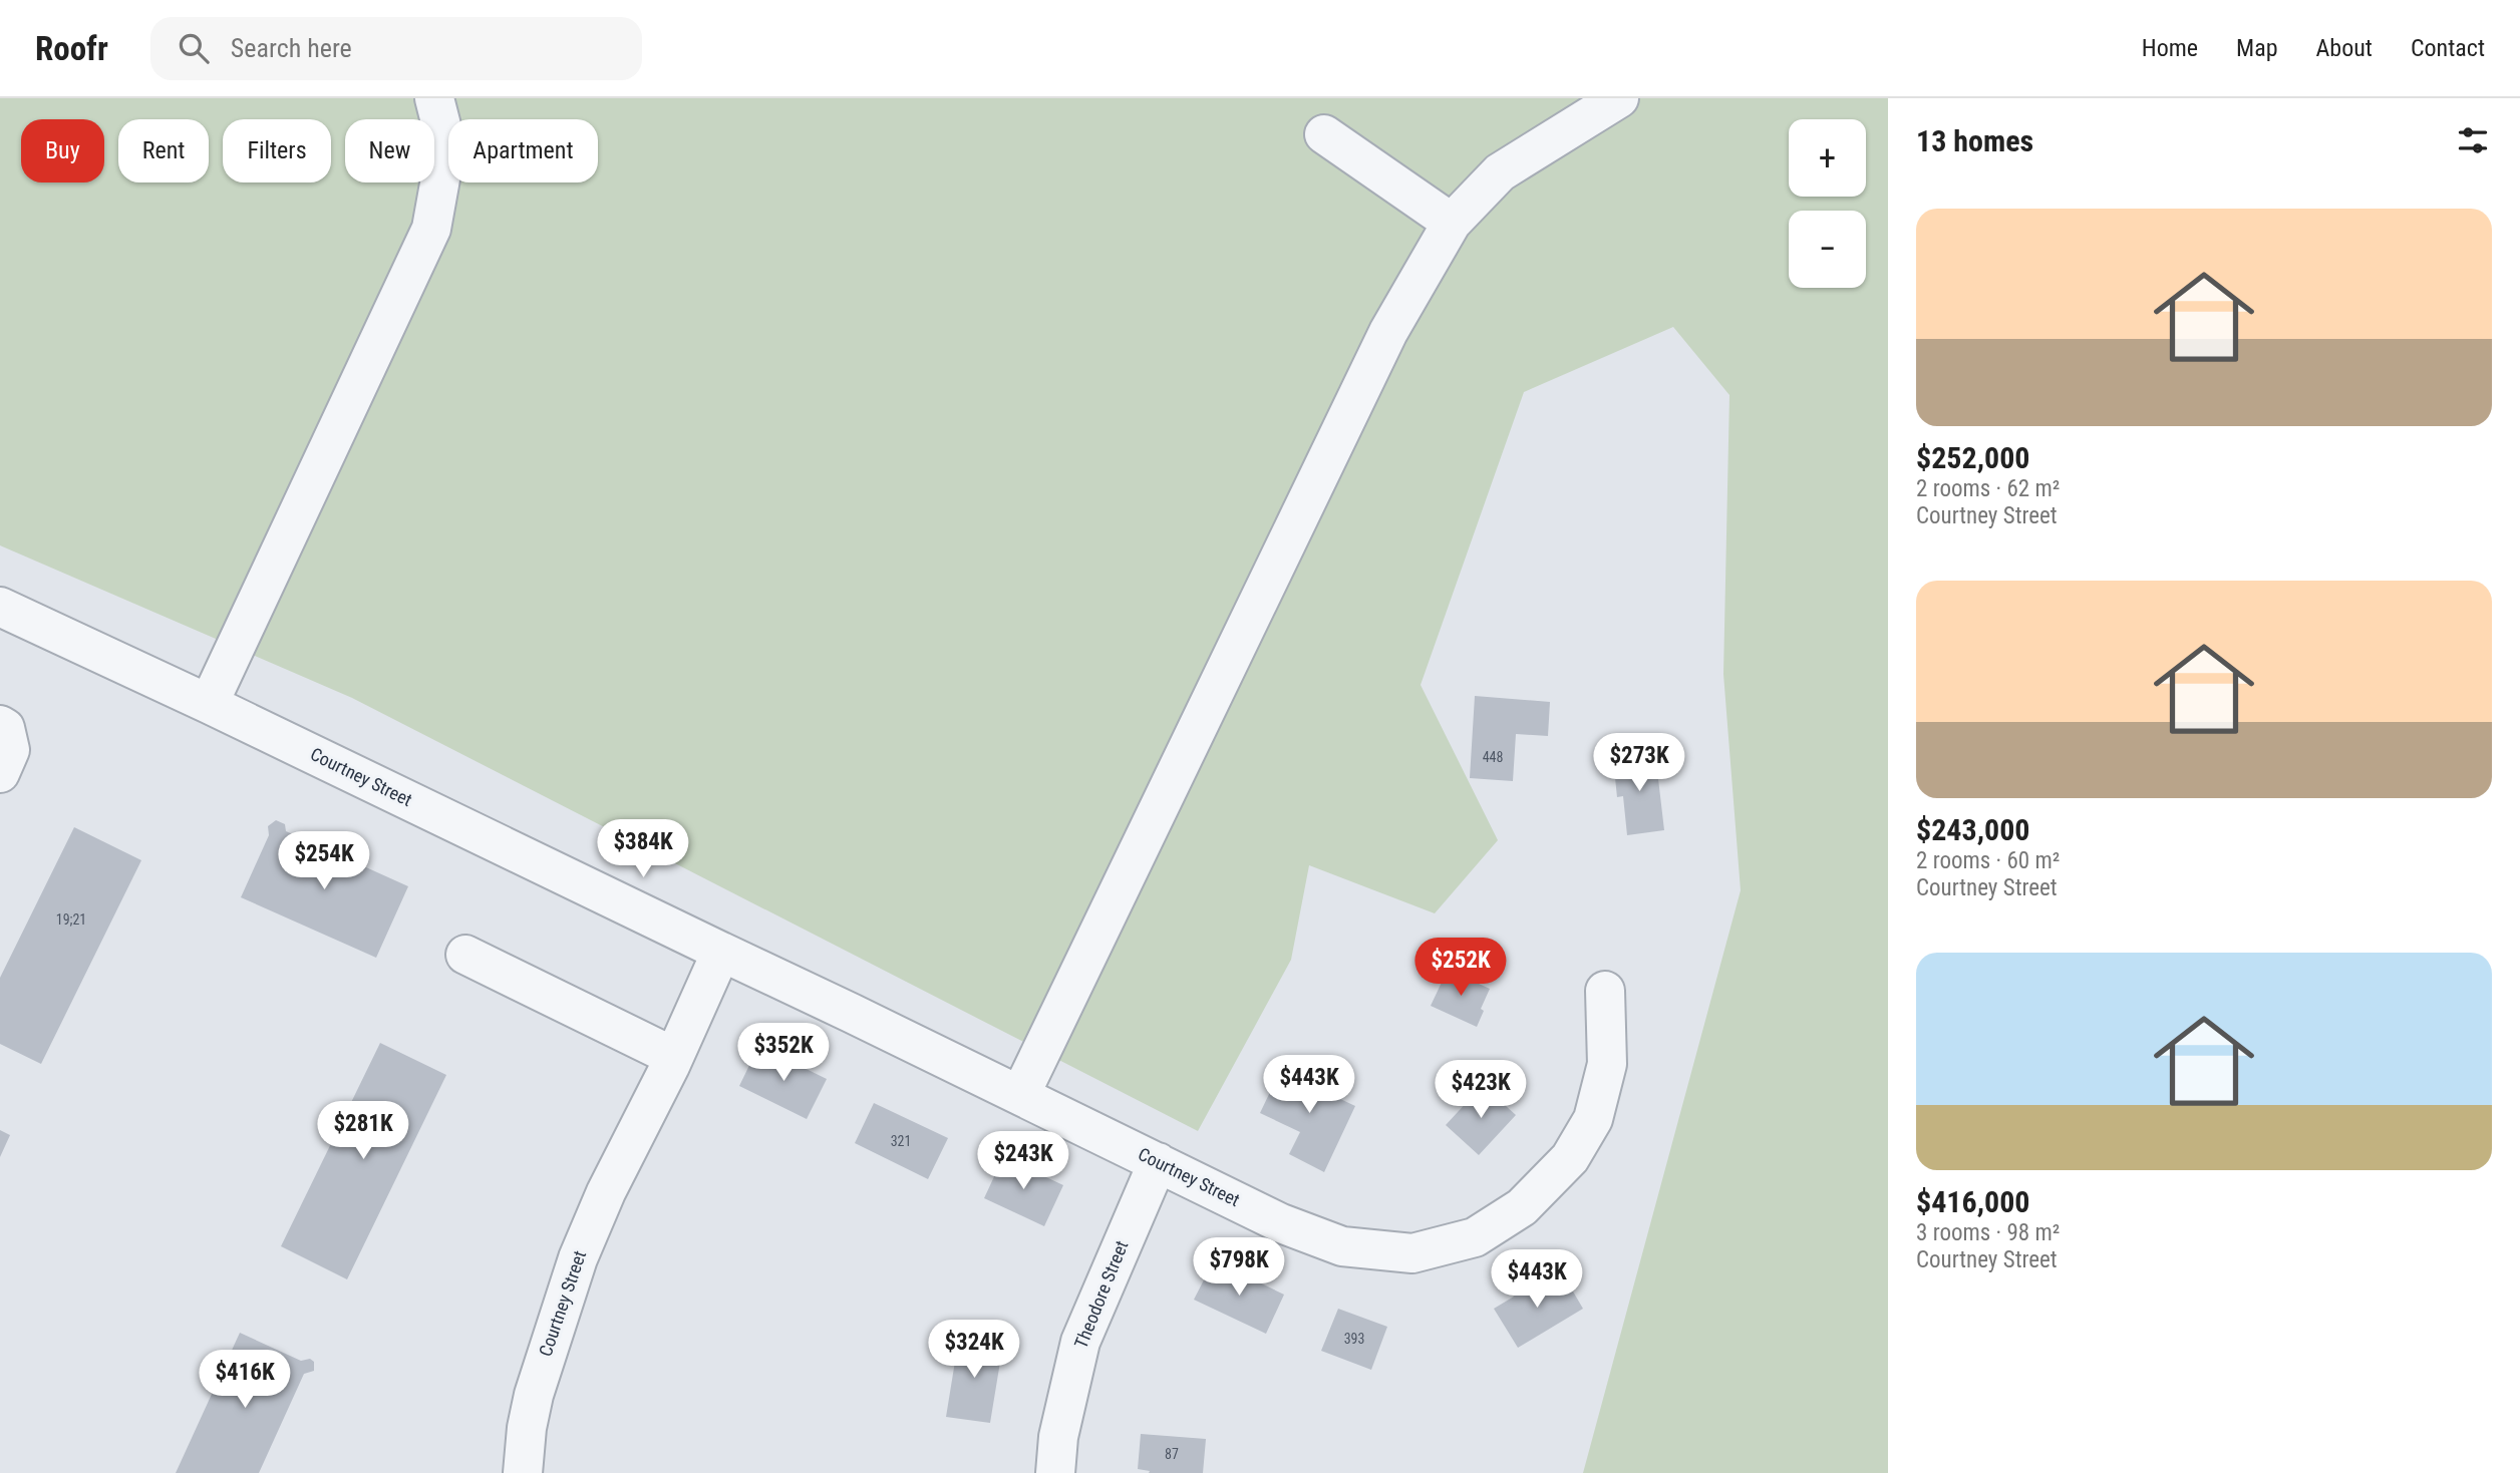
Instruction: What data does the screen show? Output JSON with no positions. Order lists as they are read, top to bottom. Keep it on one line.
{"streets":{"street":["Courtney Street","Theodore Street"]},"crossings":[["Courtney Street","Theodore Street"]],"house_numbers":["448","19;21","321","393","87"],"page":{"header":"Roofr","search":"Search here","nav":["Home","Map","About","Contact"],"heading":"13 homes","map_buttons":["+","−"],"chip":["Buy","Rent","Filters","New","Apartment"],"list":[{"name":"$252,000","note":"2 rooms · 62 m² · Courtney Street"},{"name":"$243,000","note":"2 rooms · 60 m² · Courtney Street"},{"name":"$416,000","note":"3 rooms · 98 m² · Courtney Street"}],"price":["$273K","$384K","$254K","$252K","$352K","$443K","$423K","$281K","$243K","$798K","$443K","$324K","$416K"]}}
